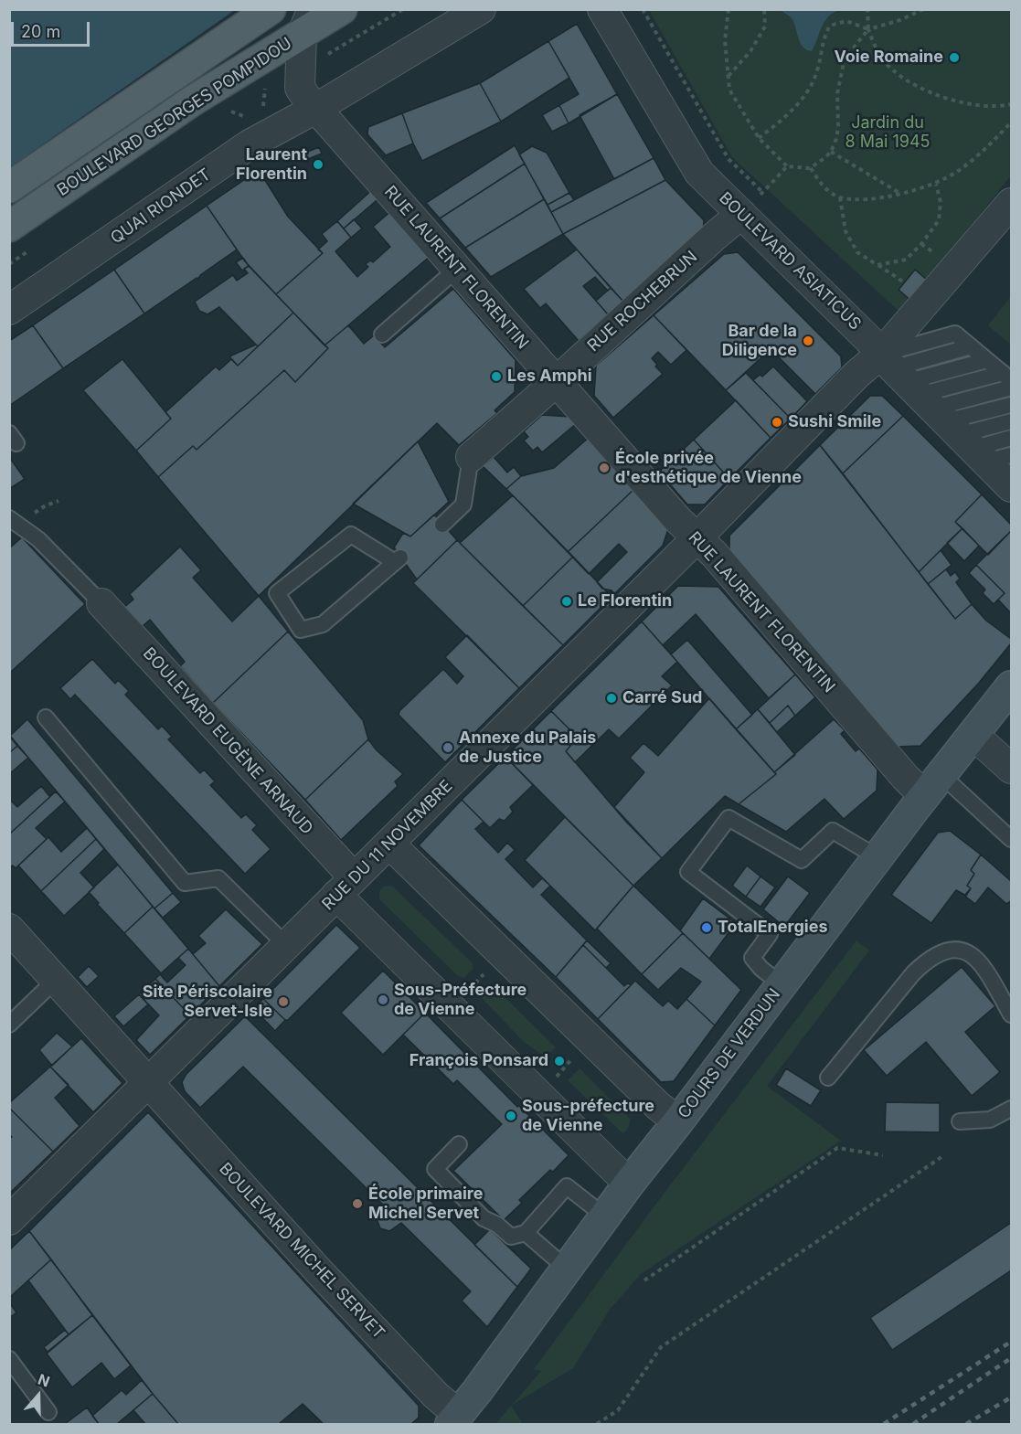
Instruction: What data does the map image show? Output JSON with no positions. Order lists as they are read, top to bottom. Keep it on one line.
{"streets":{"main road":["BOULEVARD GEORGES POMPIDOU","COURS DE VERDUN"],"street":["QUAI RIONDET","BOULEVARD ASIATICUS","RUE LAURENT FLORENTIN","RUE ROCHEBRUN","BOULEVARD EUGÈNE ARNAUD","RUE DU 11 NOVEMBRE","BOULEVARD MICHEL SERVET"]},"crossings":[["QUAI RIONDET","RUE LAURENT FLORENTIN"],["BOULEVARD ASIATICUS","RUE ROCHEBRUN"],["BOULEVARD ASIATICUS","RUE DU 11 NOVEMBRE"],["RUE LAURENT FLORENTIN","RUE ROCHEBRUN"],["RUE LAURENT FLORENTIN","RUE DU 11 NOVEMBRE"],["RUE LAURENT FLORENTIN","COURS DE VERDUN"],["BOULEVARD EUGÈNE ARNAUD","RUE DU 11 NOVEMBRE"],["BOULEVARD EUGÈNE ARNAUD","COURS DE VERDUN"],["RUE DU 11 NOVEMBRE","BOULEVARD MICHEL SERVET"],["COURS DE VERDUN","BOULEVARD MICHEL SERVET"]],"parks":["Jardin du 8 Mai 1945"],"places":["Voie Romaine","Laurent Florentin","Bar de la Diligence","Les Amphi","Sushi Smile","École privée d'esthétique de Vienne","Le Florentin","Carré Sud","Annexe du Palais de Justice","TotalEnergies","Sous-Préfecture de Vienne","Site Périscolaire Servet-Isle","François Ponsard","Sous-préfecture de Vienne","École primaire Michel Servet"],"scale_bar":"20 m","north":"top"}
